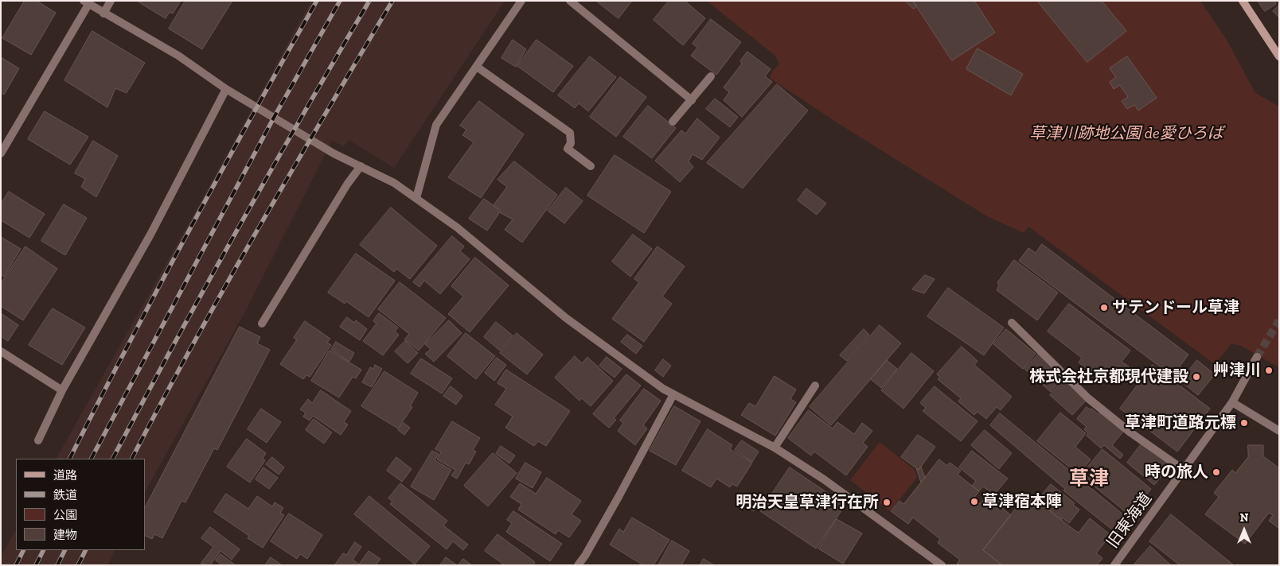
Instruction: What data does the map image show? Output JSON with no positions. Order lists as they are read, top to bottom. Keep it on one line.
{"streets":{"street":["旧東海道"]},"districts":["草津"],"parks":["草津川跡地公園 de愛ひろば"],"places":["サテンドール草津","艸津川","株式会社京都現代建設","草津町道路元標","時の旅人","草津宿本陣","明治天皇草津行在所"],"legend":["道路","鉄道","公園","建物"],"north":"top"}
